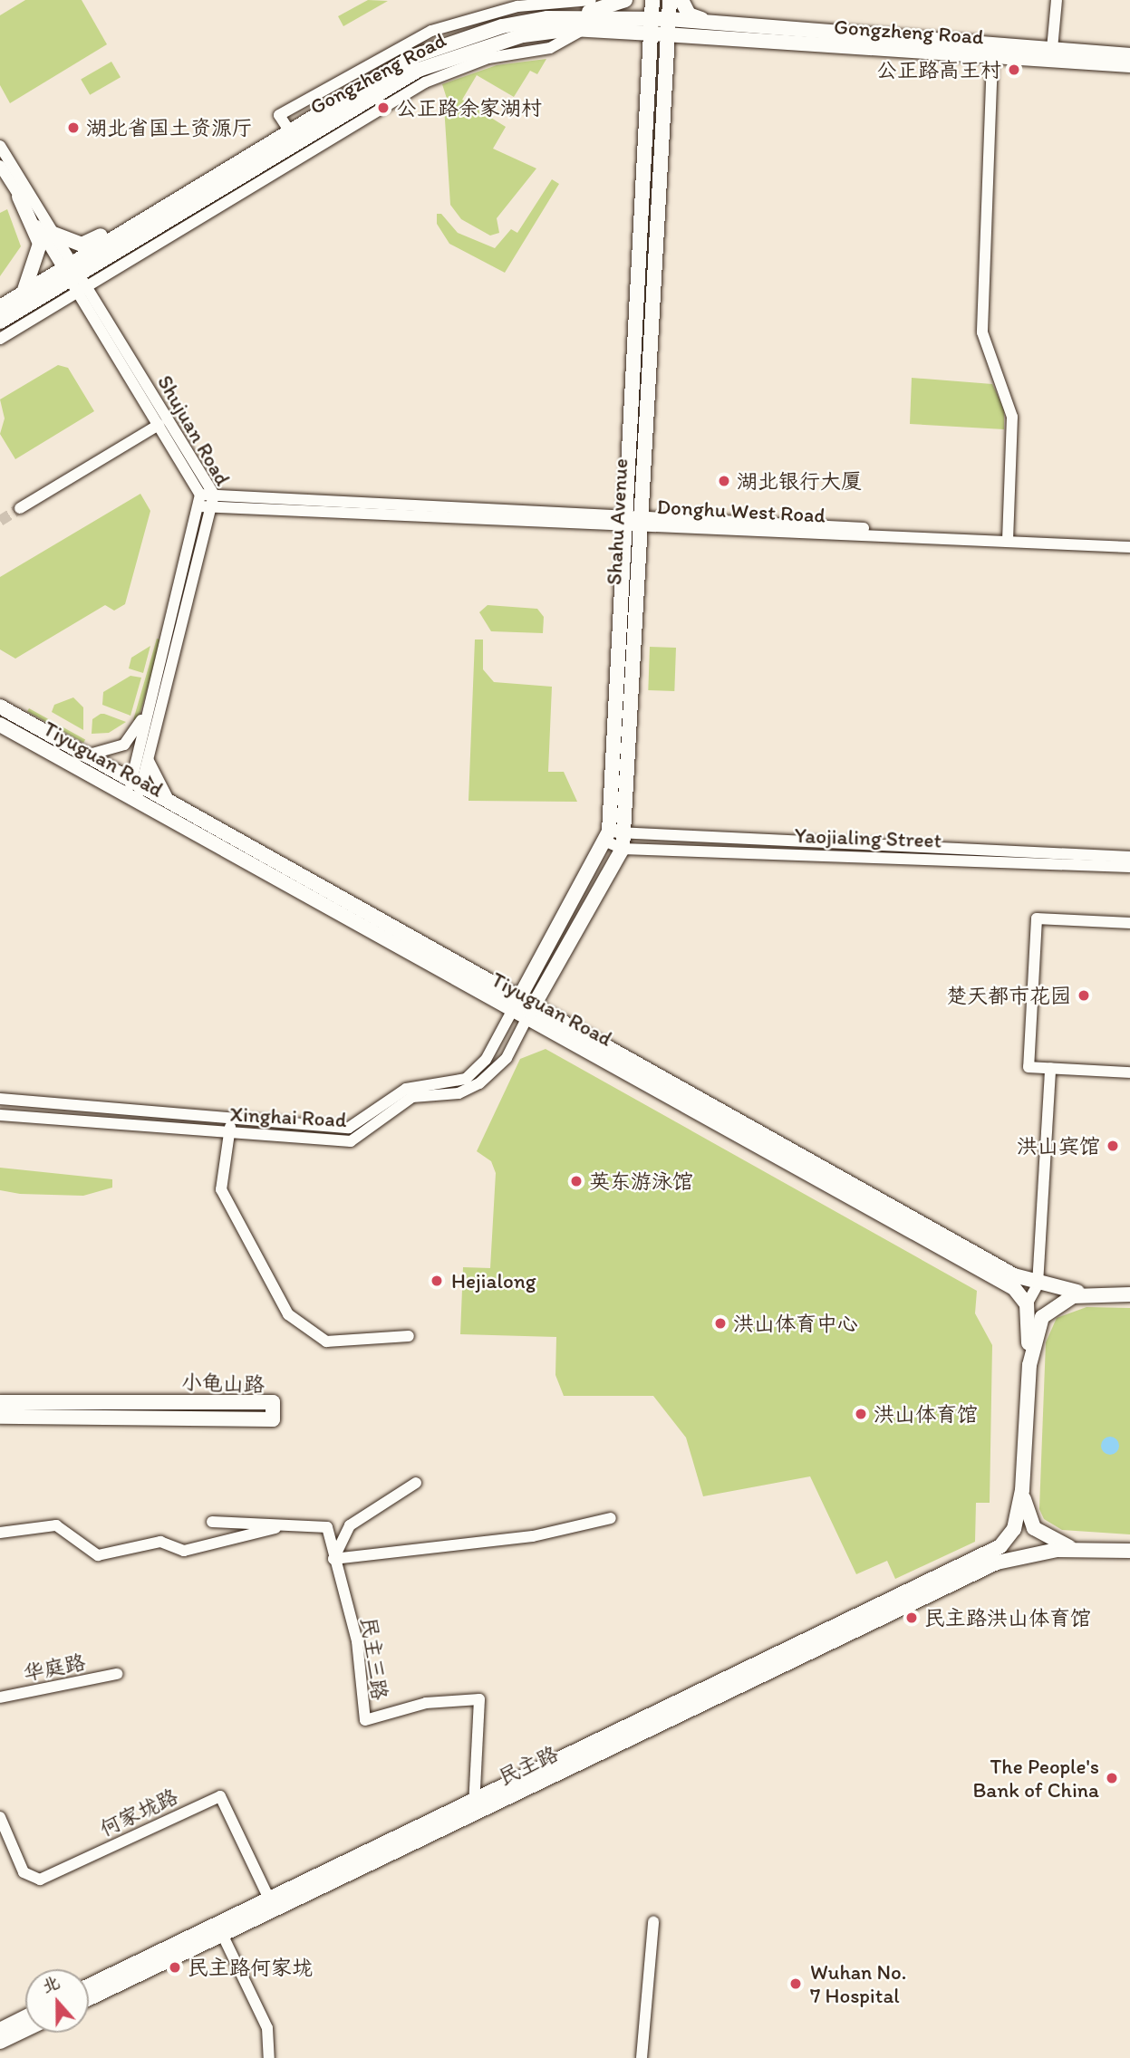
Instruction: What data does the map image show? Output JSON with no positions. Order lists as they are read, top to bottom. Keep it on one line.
{"streets":{"main road":["Gongzheng Road","Shahu Avenue","Tiyuguan Road","小龟山路","民主路"],"street":["Shujuan Road","Donghu West Road","Yaojialing Street","Xinghai Road","民主三路","华庭路","何家垅路"]},"crossings":[["Gongzheng Road","Shujuan Road"],["Gongzheng Road","Shahu Avenue"],["Shujuan Road","Donghu West Road"],["Shujuan Road","Tiyuguan Road"],["Donghu West Road","Shahu Avenue"],["Shahu Avenue","Tiyuguan Road"],["Shahu Avenue","Yaojialing Street"],["Shahu Avenue","Xinghai Road"],["Tiyuguan Road","Xinghai Road"],["民主三路","民主路"],["民主路","何家垅路"]],"places":["公正路高王村","公正路余家湖村","湖北省国土资源厅","湖北银行大厦","楚天都市花园","洪山宾馆","英东游泳馆","Hejialong","洪山体育中心","洪山体育馆","民主路洪山体育馆","The People's Bank of China","民主路何家垅","Wuhan No. 7 Hospital"],"north":"top"}
